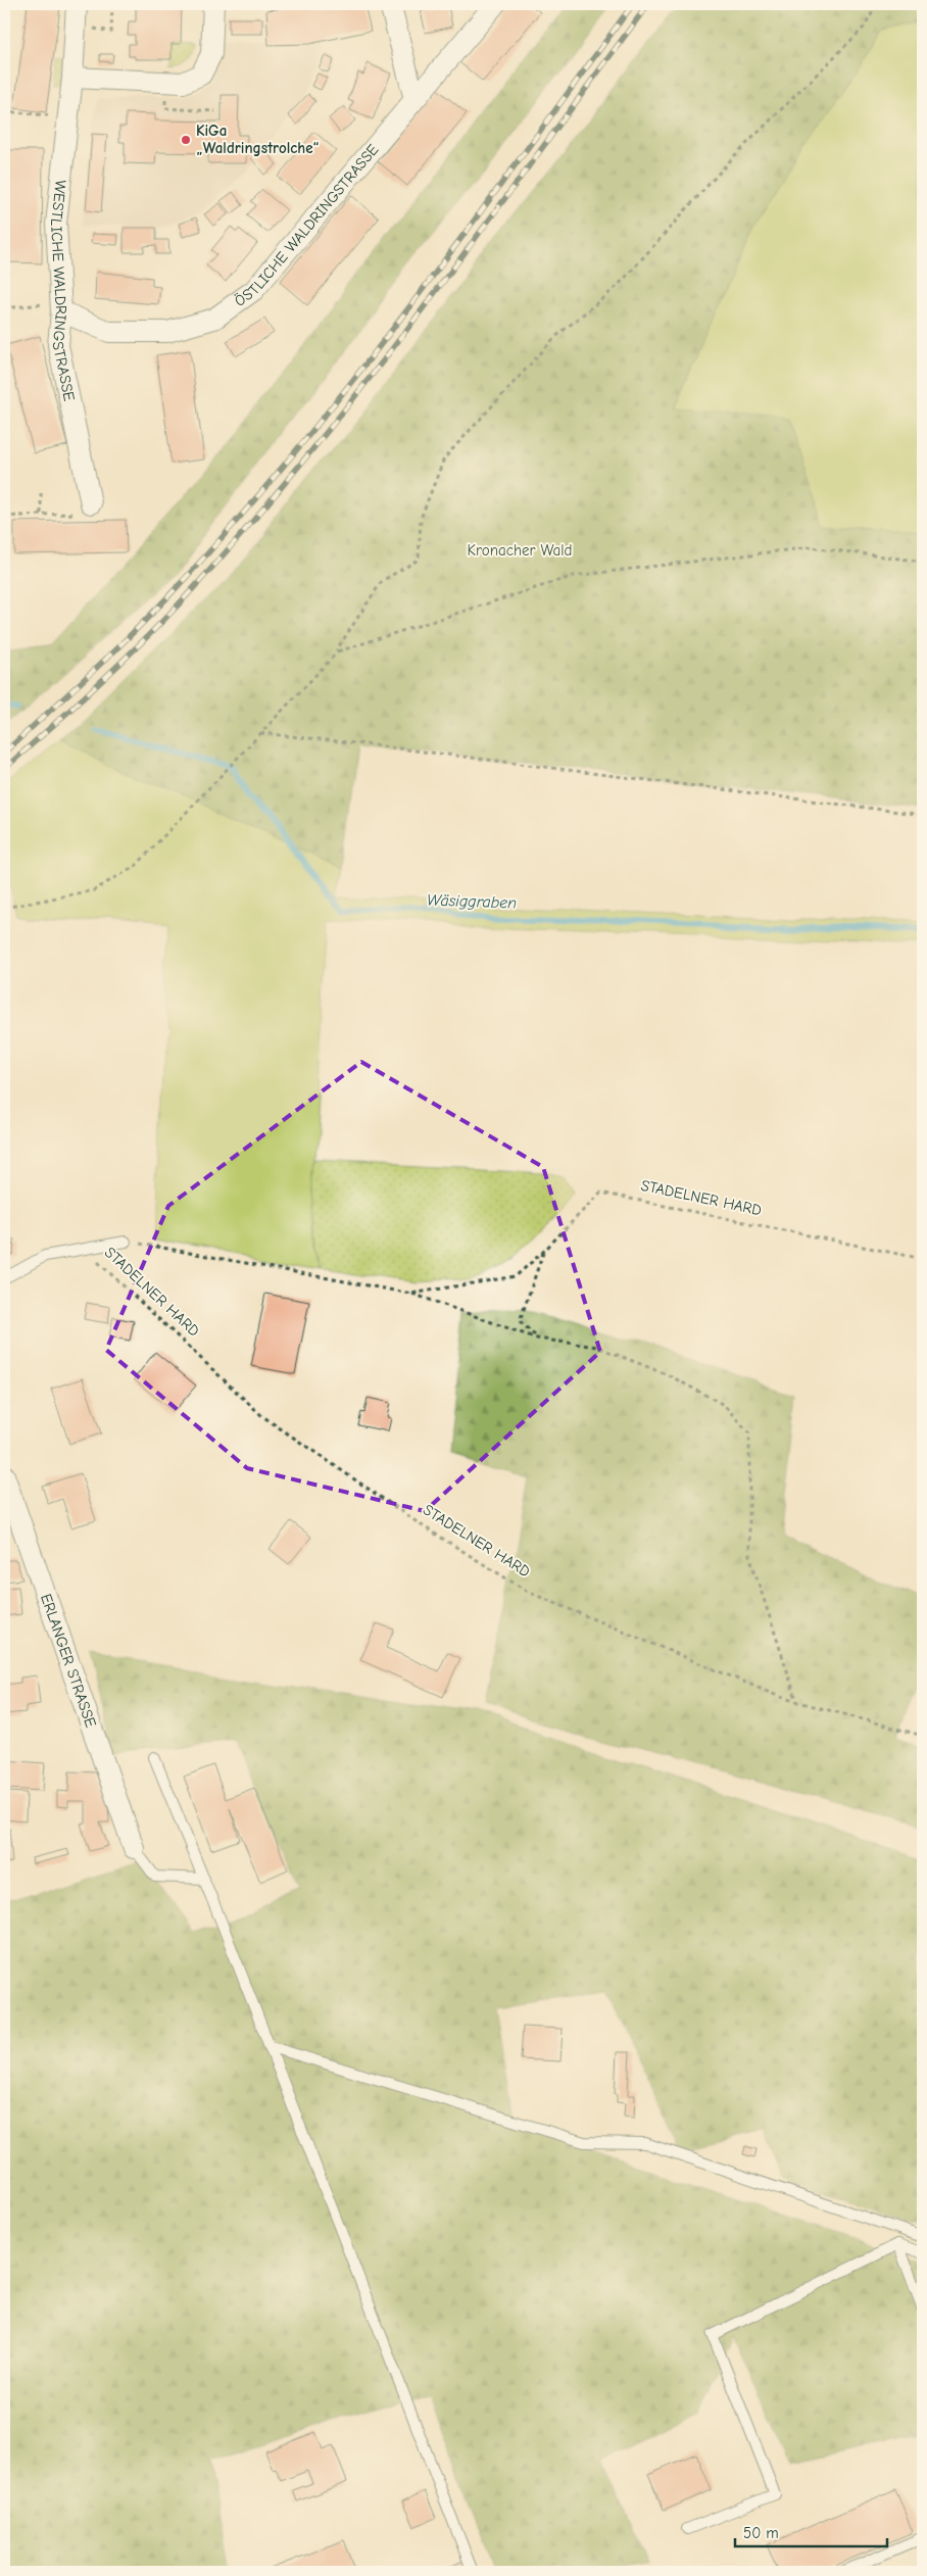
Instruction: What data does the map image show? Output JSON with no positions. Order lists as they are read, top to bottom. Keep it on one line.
{"streets":{"street":["ÖSTLICHE WALDRINGSTRASSE","WESTLICHE WALDRINGSTRASSE","ERLANGER STRASSE"],"lane":["STADELNER HARD"]},"crossings":[["ÖSTLICHE WALDRINGSTRASSE","WESTLICHE WALDRINGSTRASSE"]],"water":["Wäsiggraben"],"parks":["Kronacher Wald"],"places":["KiGa „Waldringstrolche“"],"scale_bar":"50 m"}
